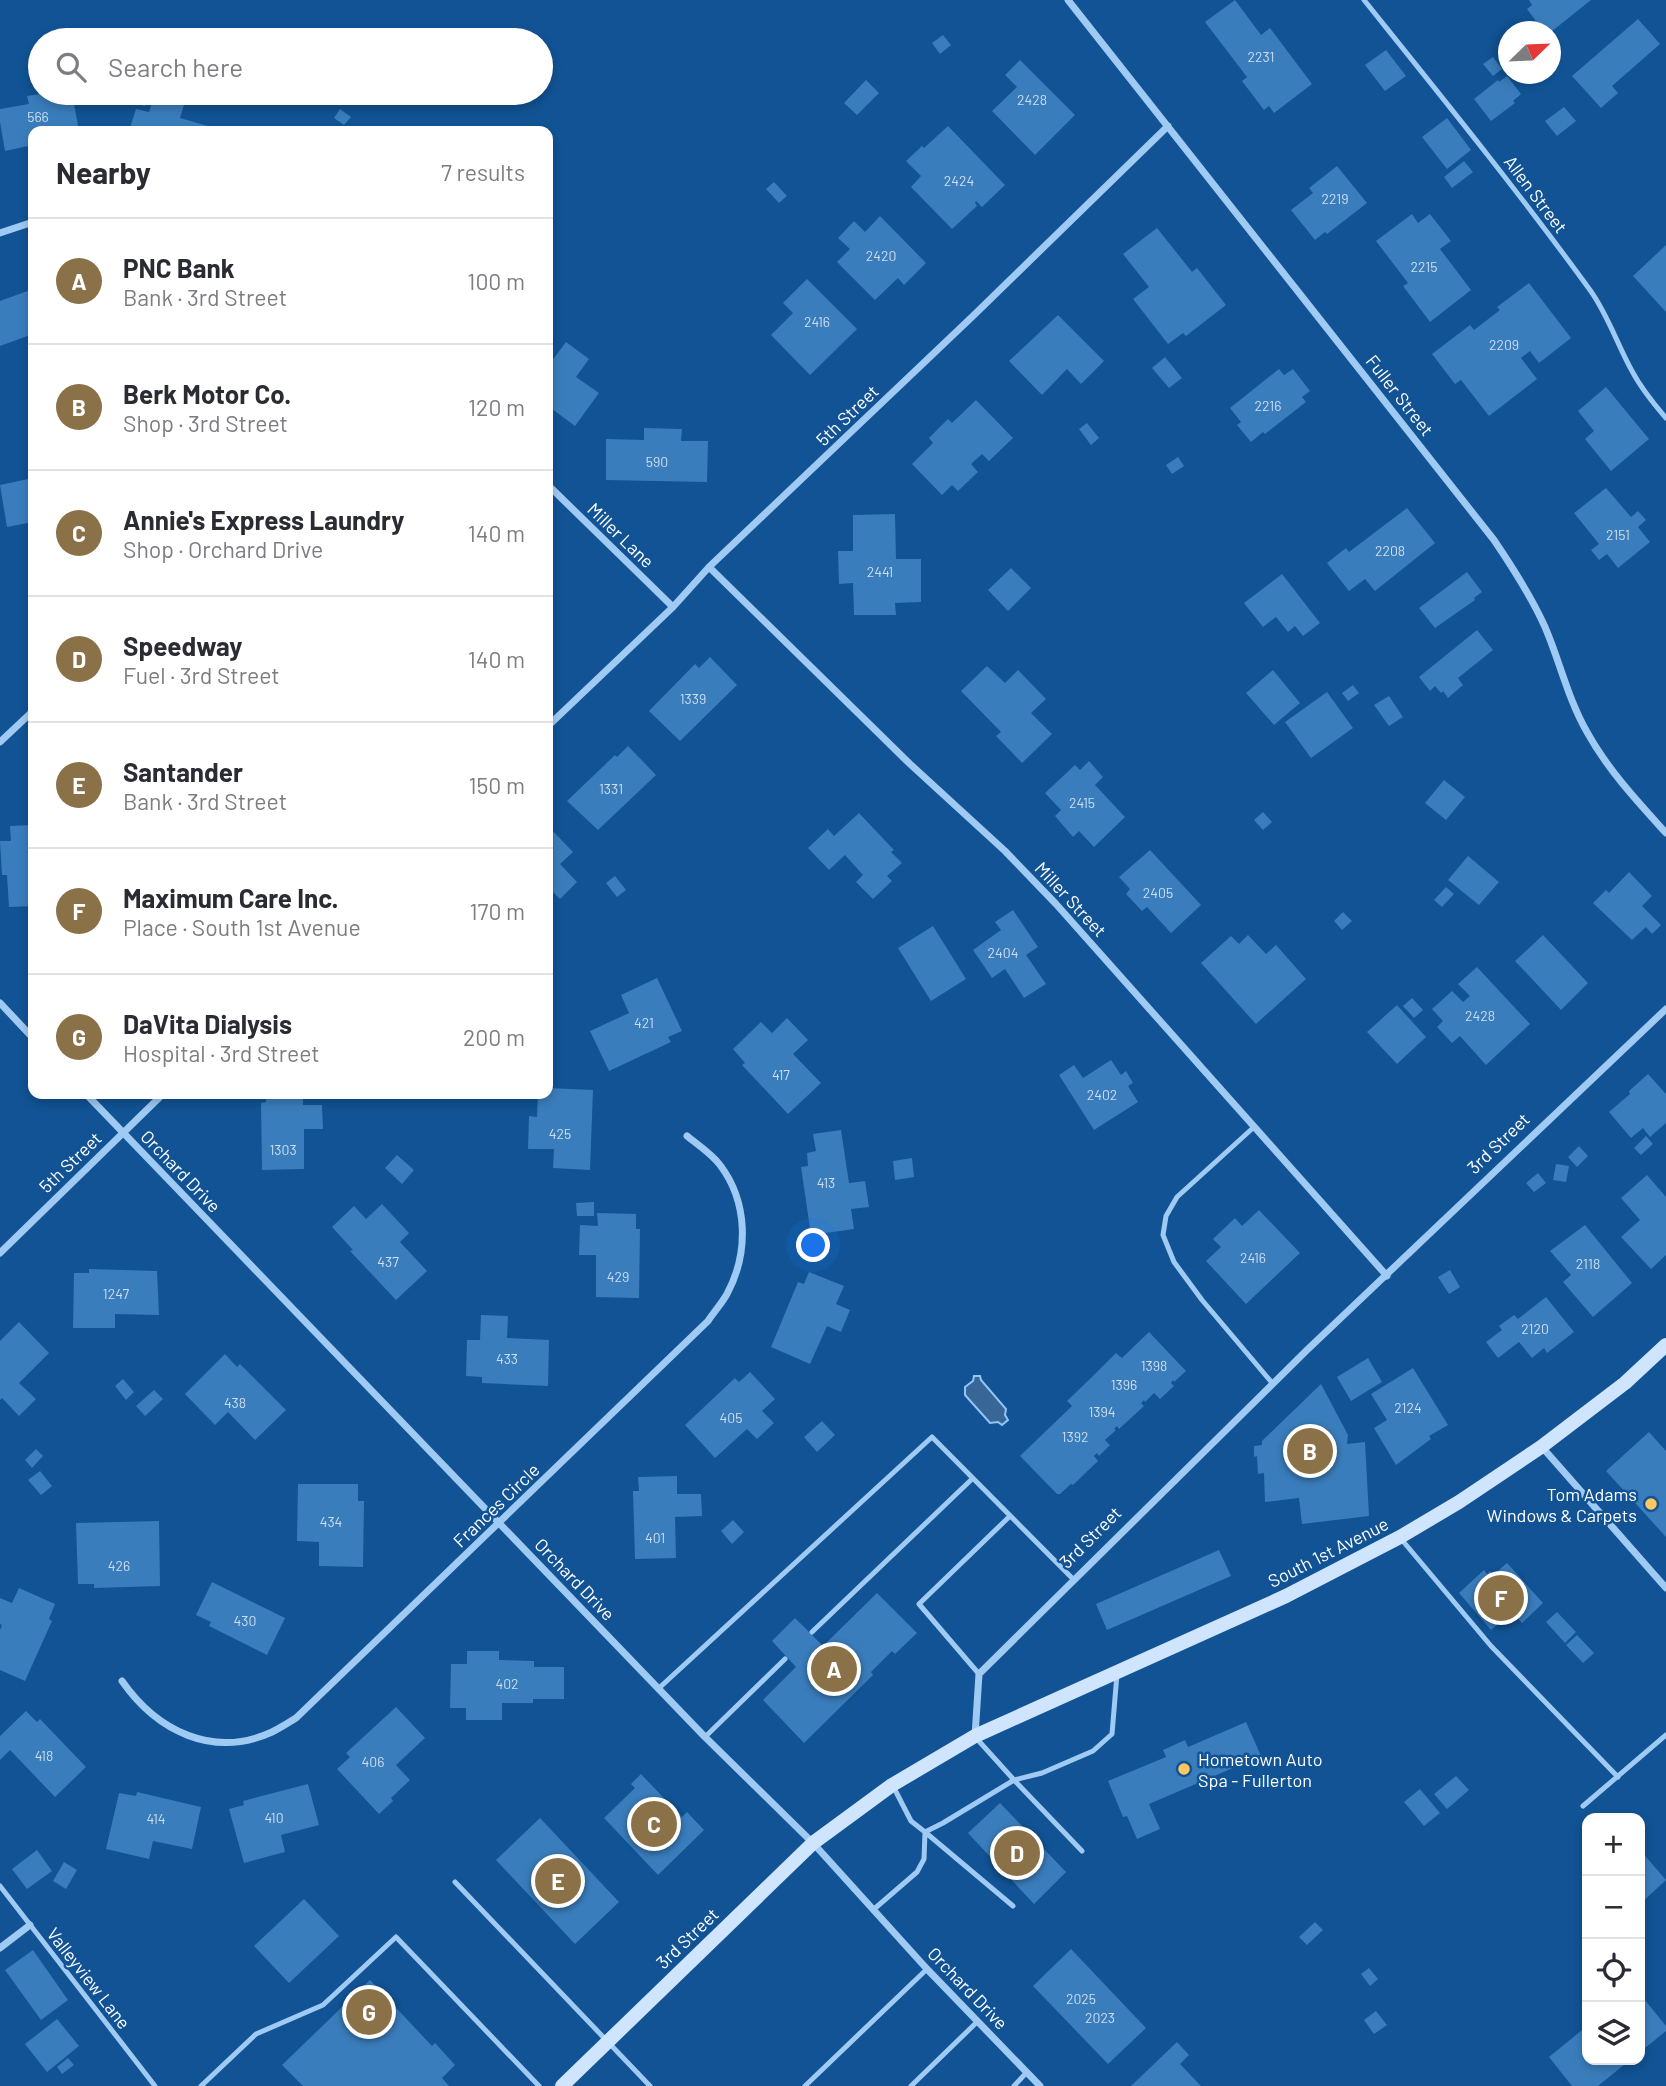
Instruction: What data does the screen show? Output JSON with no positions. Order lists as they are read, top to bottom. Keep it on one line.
{"streets":{"main road":["3rd Street","South 1st Avenue"],"street":["Fuller Street","5th Street","Miller Lane","Miller Street","Orchard Drive","Frances Circle"],"lane":["Allen Street","Valleyview Lane"]},"crossings":[["Fuller Street","5th Street"],["5th Street","Miller Lane"],["5th Street","Miller Street"],["5th Street","Orchard Drive"],["Miller Street","3rd Street"],["3rd Street","Orchard Drive"],["3rd Street","South 1st Avenue"],["Orchard Drive","Frances Circle"]],"places":["Tom Adams Windows & Carpets","Hometown Auto Spa - Fullerton"],"house_numbers":["2231","2428","566","2424","2219","2420","2215","2416","2209","2216","590","2151","2208","2441","1339","1331","2415","2405","2404","2428","421","417","2402","425","1303","413","2416","437","2118","429","1247","2120","433","1398","1396","438","2124","1394","405","1392","434","401","426","430","402","418","406","410","414","2025","2023"],"north":"top right","page":{"search":"Search here","heading":["Nearby","7 results"],"list":[{"mark":"A","name":"PNC Bank","note":"Bank · 3rd Street","value":"100 m"},{"mark":"B","name":"Berk Motor Co.","note":"Shop · 3rd Street","value":"120 m"},{"mark":"C","name":"Annie's Express Laundry","note":"Shop · Orchard Drive","value":"140 m"},{"mark":"D","name":"Speedway","note":"Fuel · 3rd Street","value":"140 m"},{"mark":"E","name":"Santander","note":"Bank · 3rd Street","value":"150 m"},{"mark":"F","name":"Maximum Care Inc.","note":"Place · South 1st Avenue","value":"170 m"},{"mark":"G","name":"DaVita Dialysis","note":"Hospital · 3rd Street","value":"200 m"}],"pins":["B","F","A","C","D","E","G"],"map_buttons":["+","−"]}}
